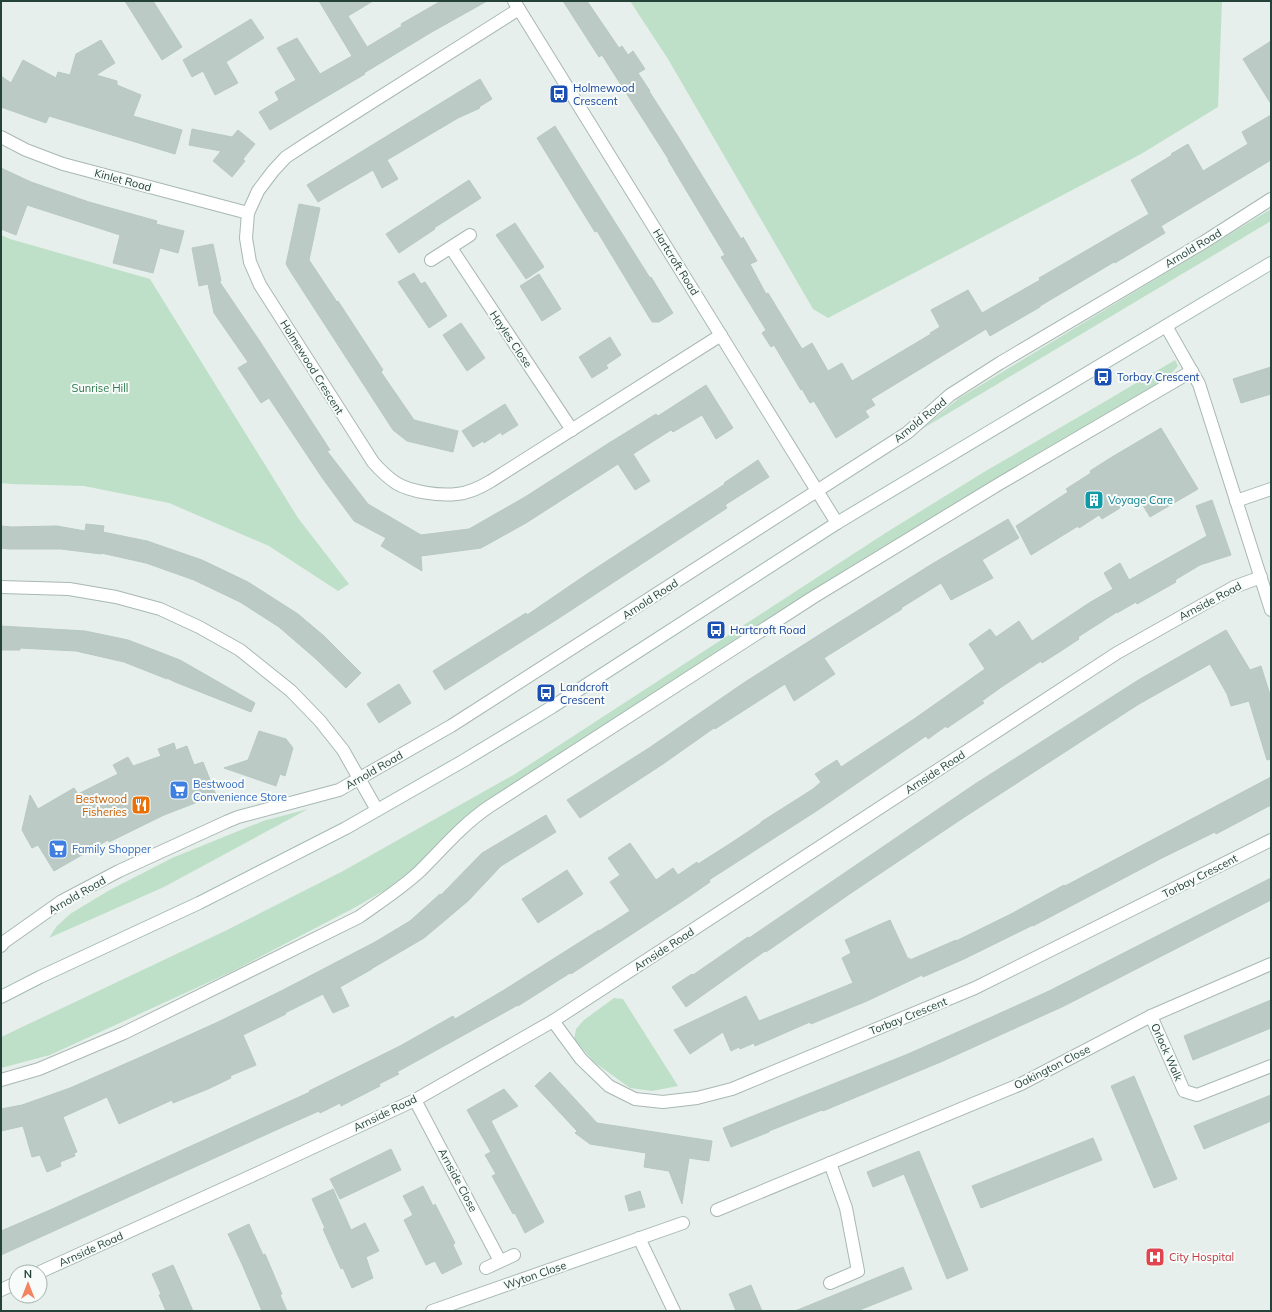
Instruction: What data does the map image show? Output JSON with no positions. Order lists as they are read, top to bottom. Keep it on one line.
{"streets":{"street":["Kinlet Road","Arnold Road","Hartcroft Road","Hayles Close","Holmewood Crescent","Arnside Road","Torbay Crescent","Orlock Walk","Oakington Close","Arnside Close","Wyton Close"]},"crossings":[["Kinlet Road","Holmewood Crescent"],["Arnold Road","Hartcroft Road"],["Hartcroft Road","Holmewood Crescent"],["Hayles Close","Holmewood Crescent"],["Arnside Road","Torbay Crescent"],["Arnside Road","Arnside Close"],["Orlock Walk","Oakington Close"]],"parks":["Sunrise Hill"],"places":{"bus stop":["Holmewood Crescent","Torbay Crescent","Hartcroft Road","Landcroft Crescent"],"building":["Voyage Care"],"supermarket":["Bestwood Convenience Store","Family Shopper"],"restaurant":["Bestwood Fisheries"],"hospital":["City Hospital"]},"north":"top"}
